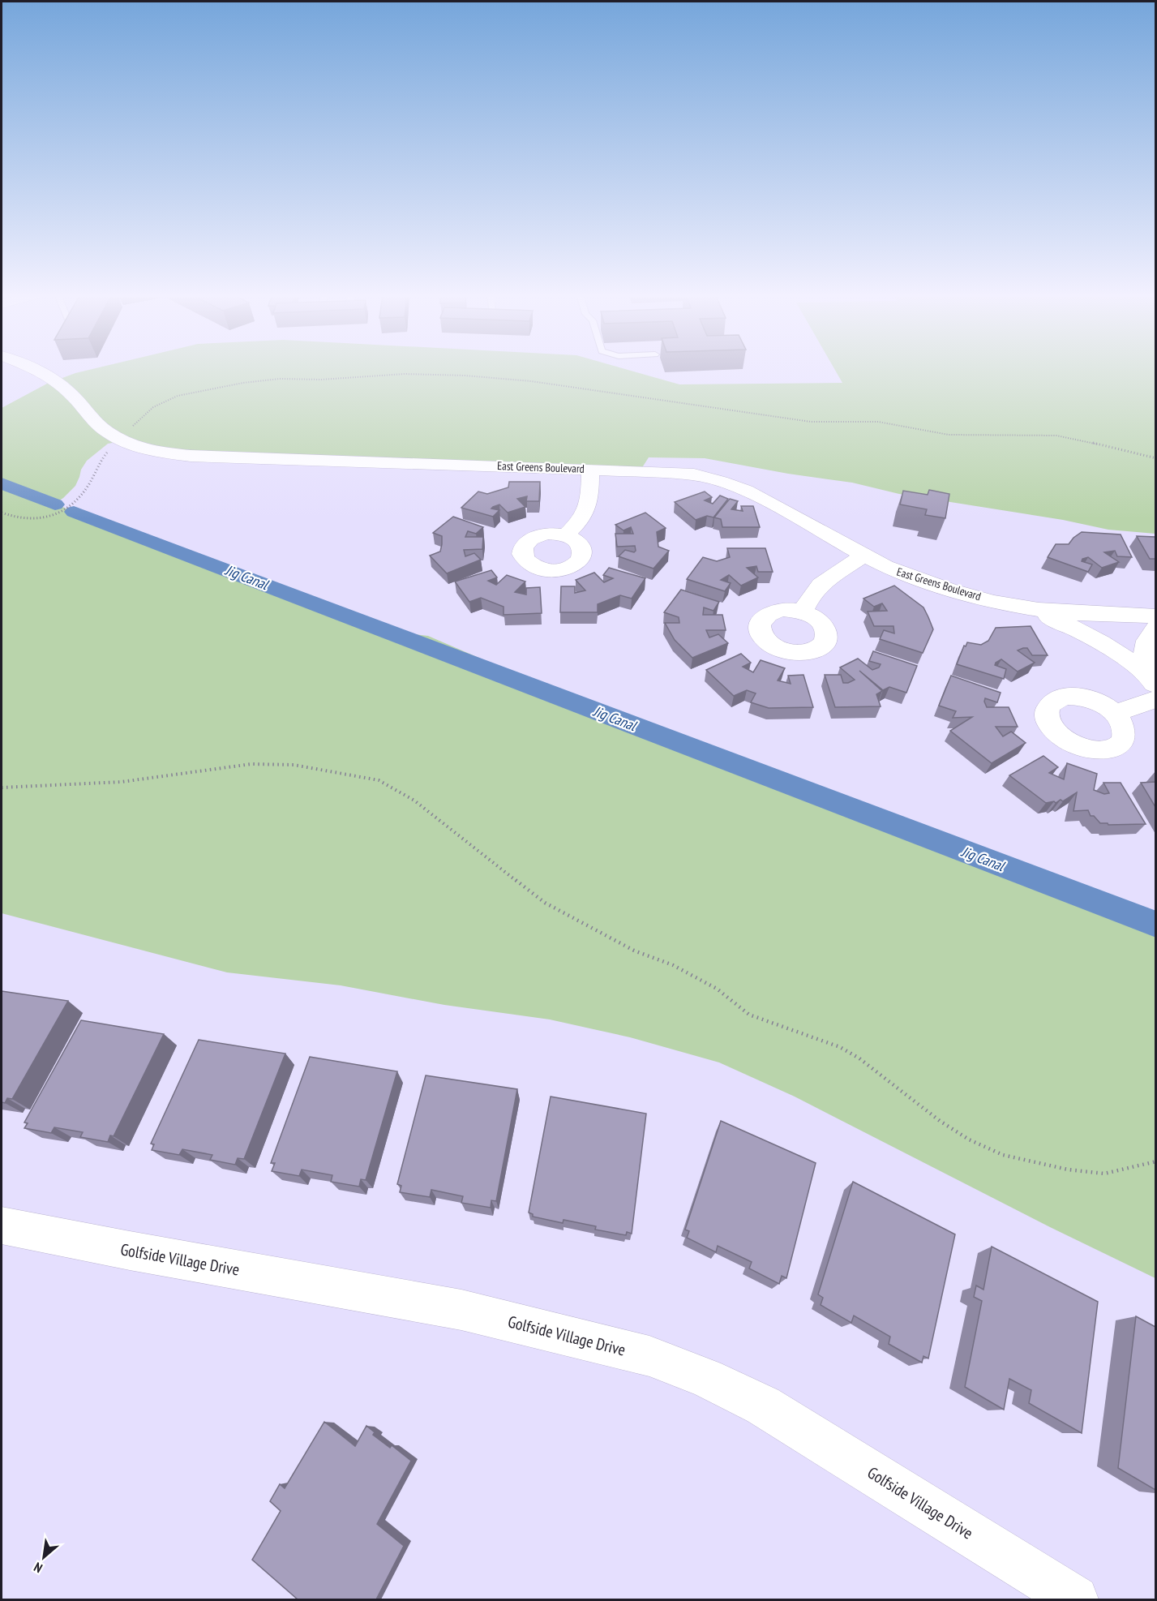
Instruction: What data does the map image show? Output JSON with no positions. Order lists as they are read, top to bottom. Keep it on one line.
{"streets":{"street":["East Greens Boulevard","Golfside Village Drive"]},"water":["Jig Canal"],"north":"bottom left"}
